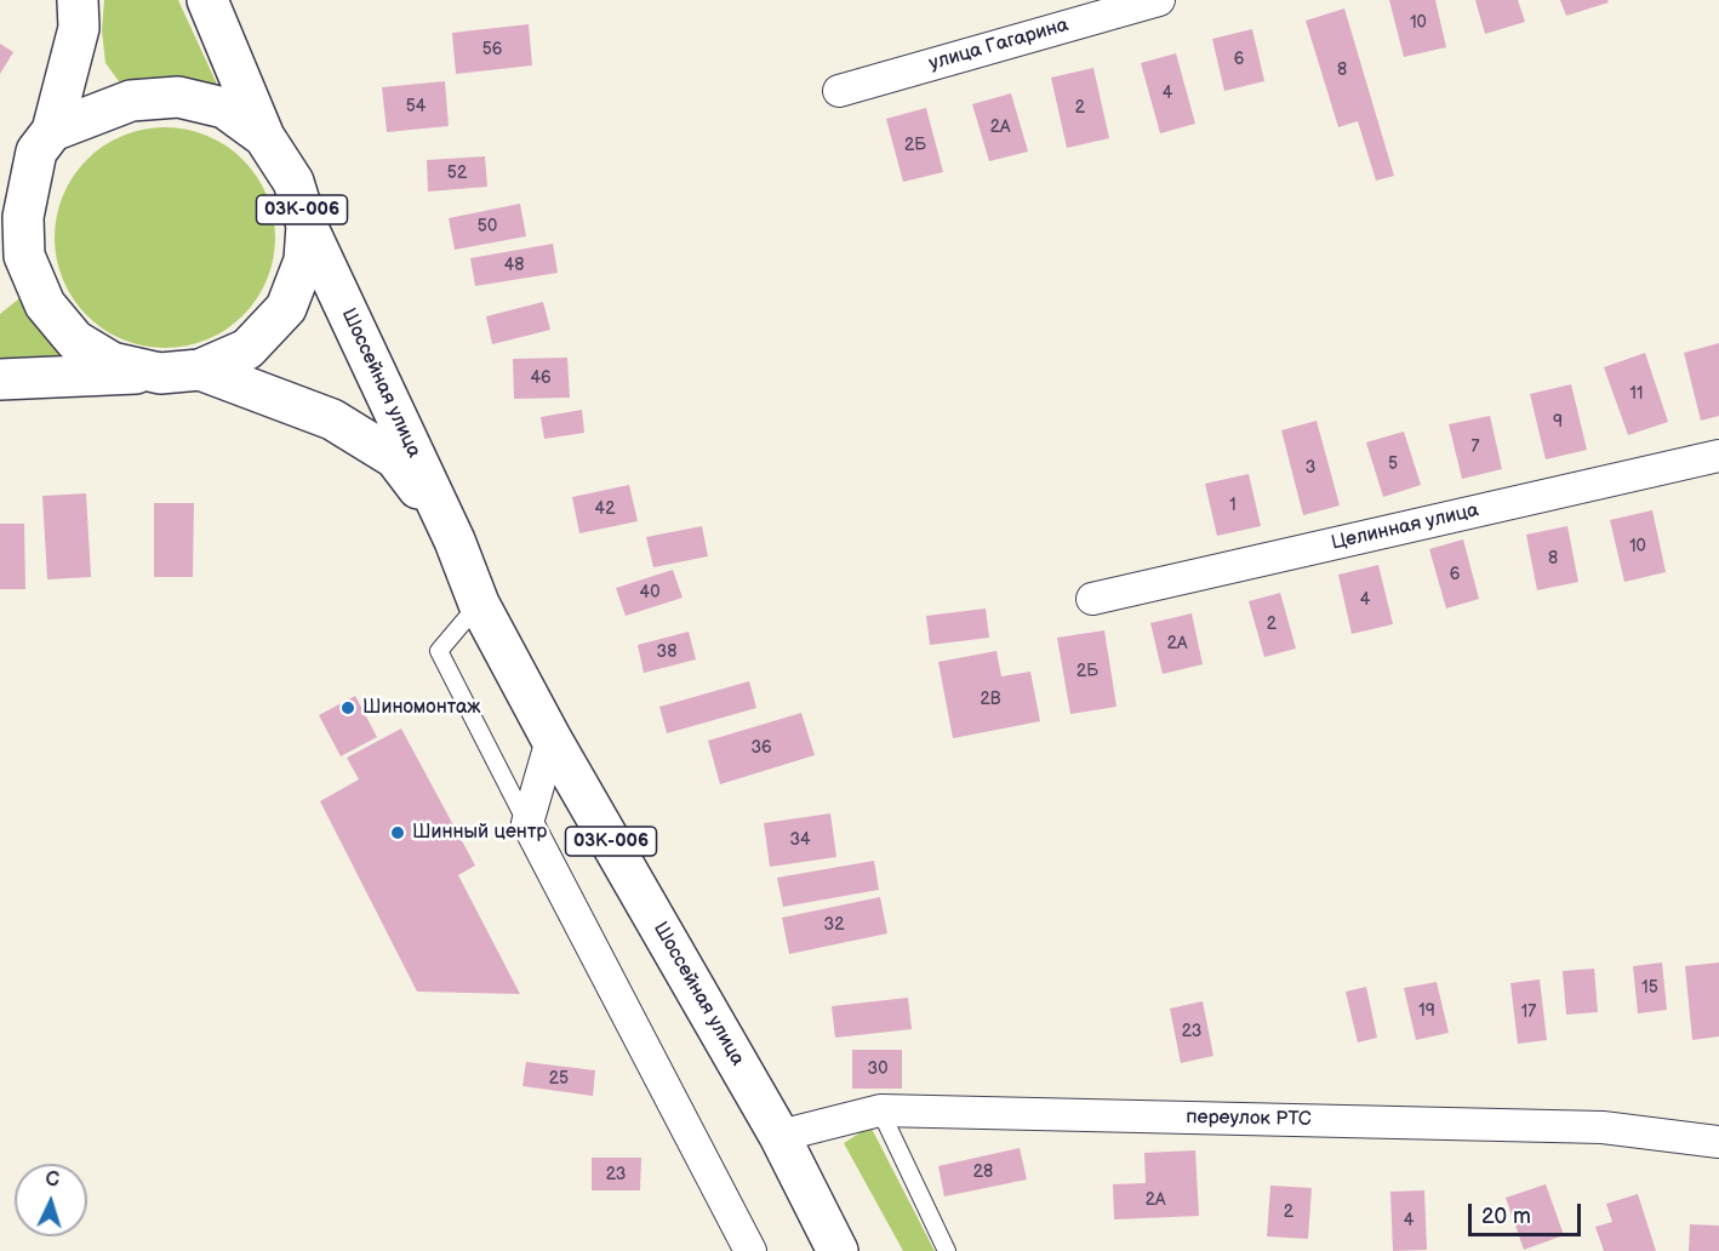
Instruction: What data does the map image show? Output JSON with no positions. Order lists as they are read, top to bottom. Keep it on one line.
{"streets":{"main road":["03К-006","Шоссейная улица"],"street":["улица Гагарина","Целинная улица","переулок РТС"]},"crossings":[["Шоссейная улица","переулок РТС"]],"places":["Шиномонтаж","Шинный центр"],"house_numbers":["10","56","6","8","4","54","2","2А","2Б","52","50","48","46","11","9","7","5","3","1","42","10","8","6","40","4","2","2А","38","2Б","2В","36","34","32","15","19","17","23","30","25","28","23","2А","2","4"],"scale_bar":"20 m","north":"top"}
